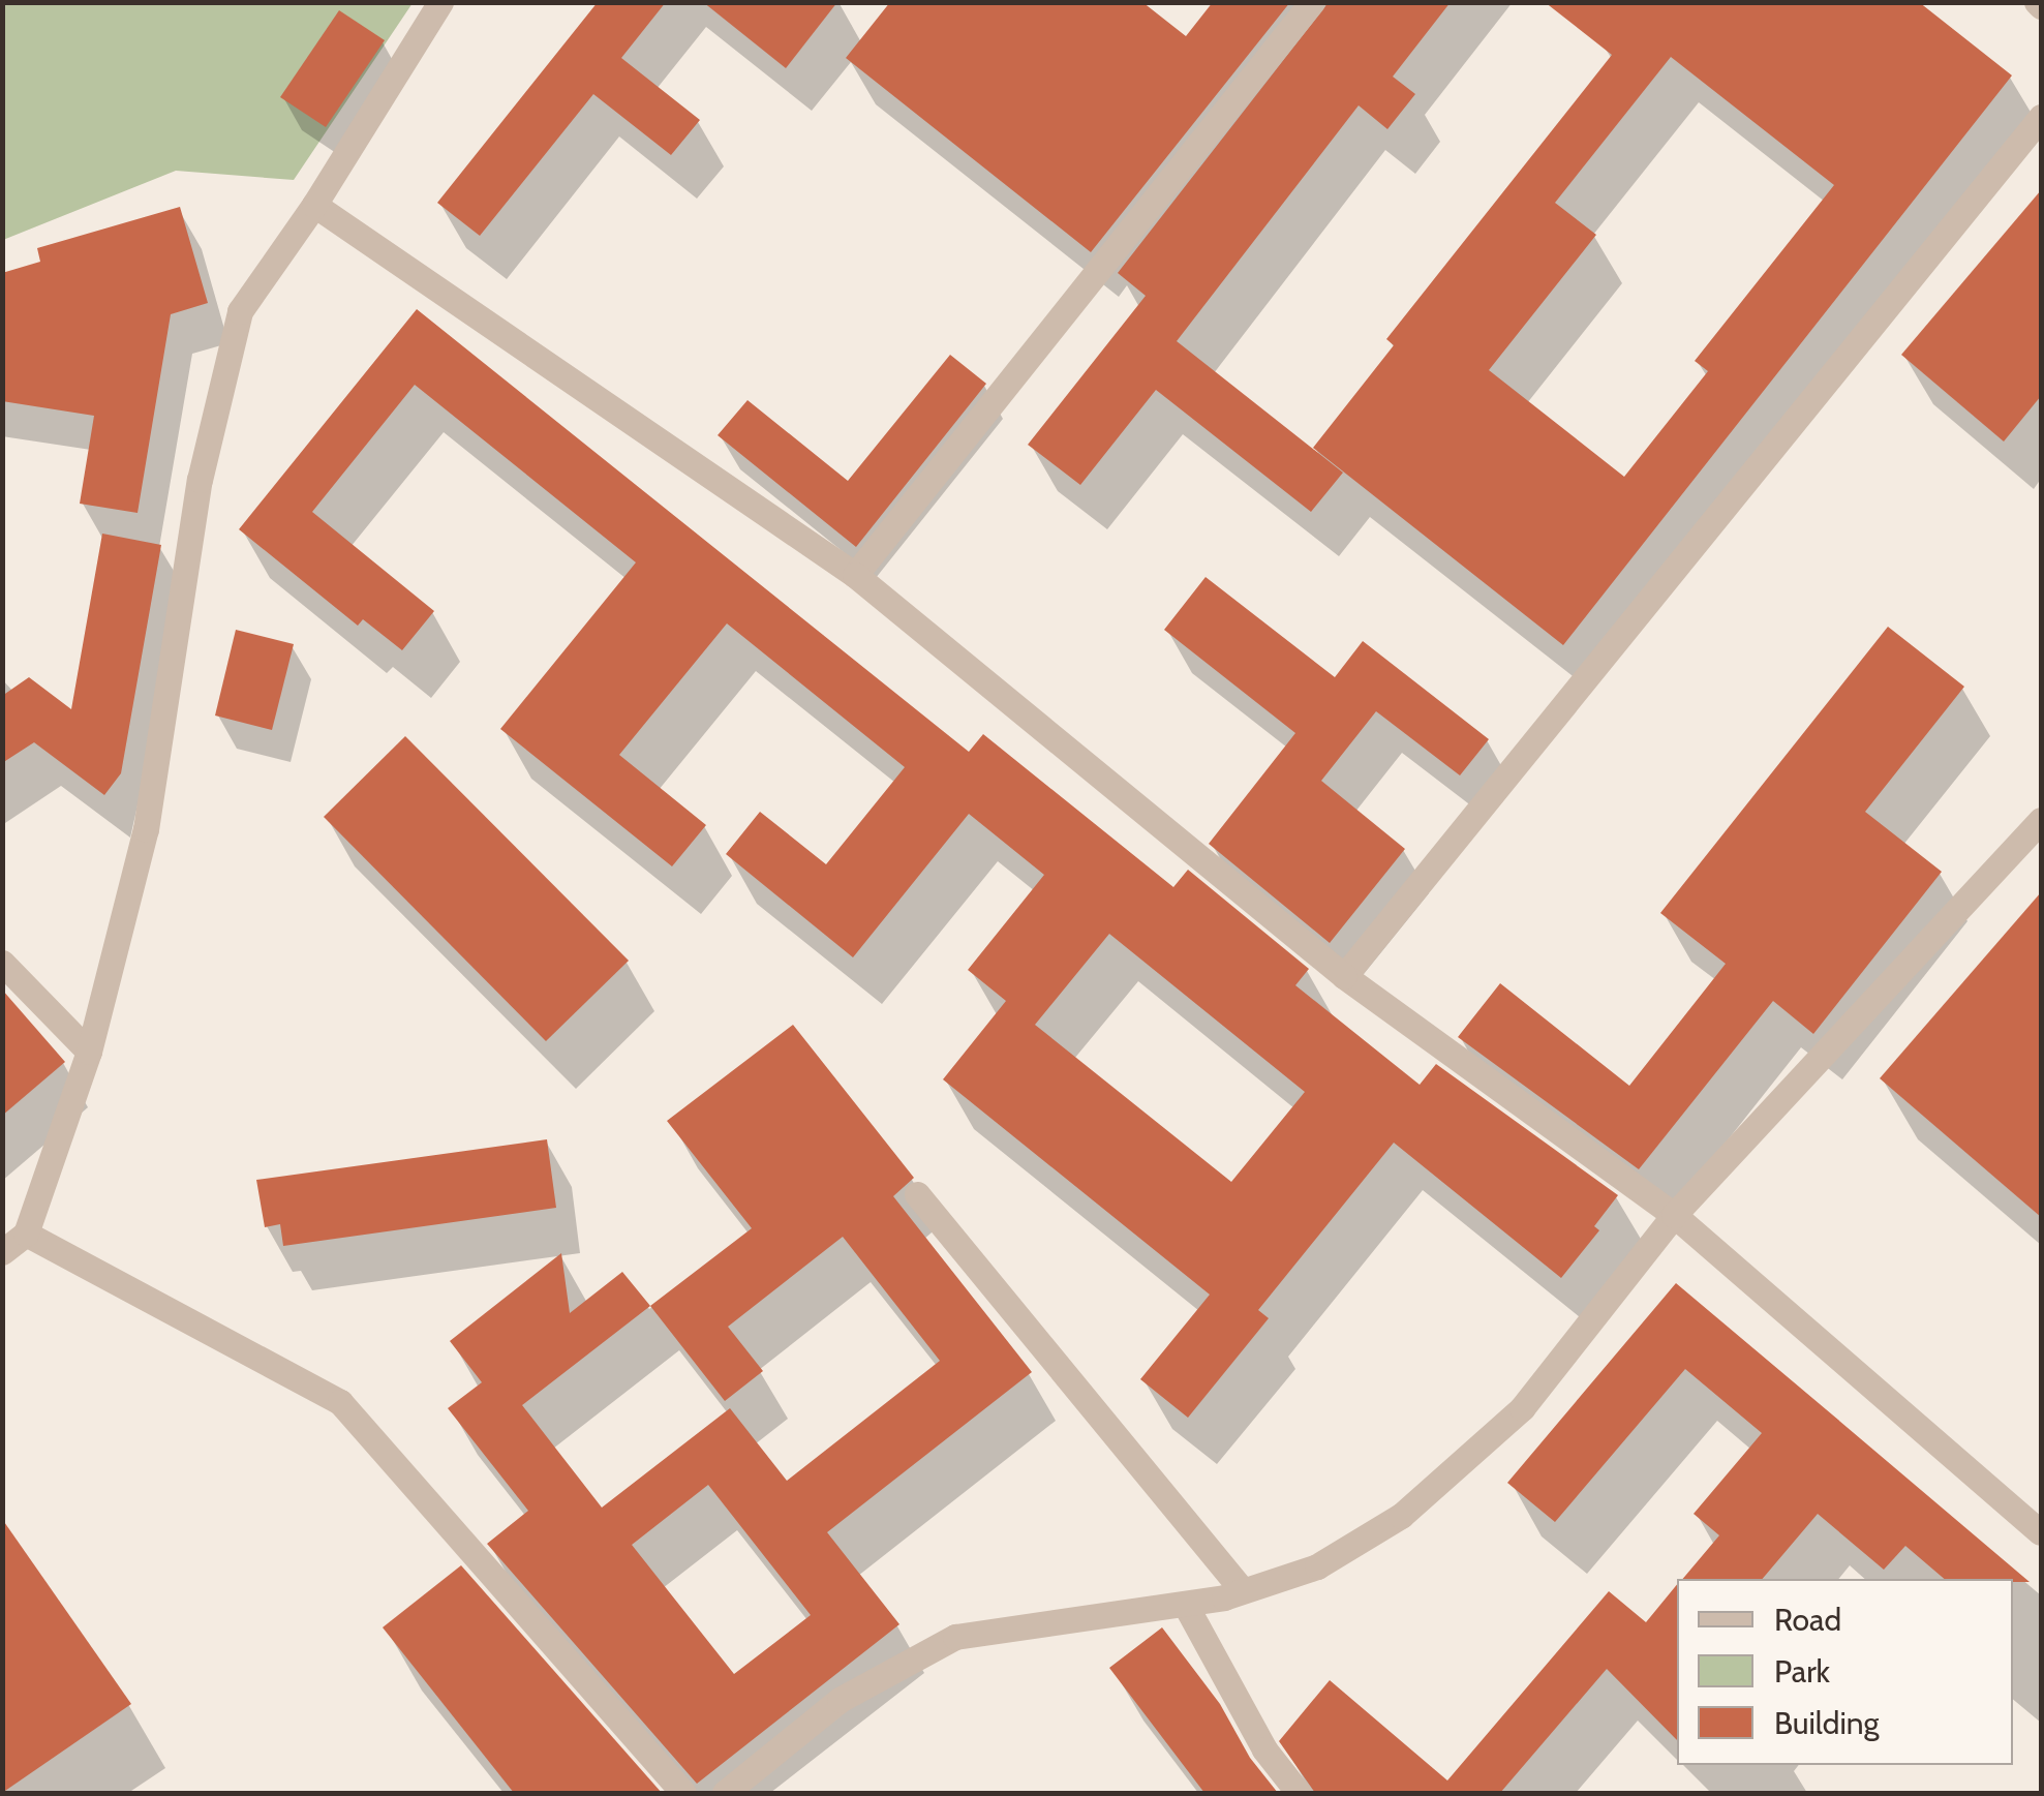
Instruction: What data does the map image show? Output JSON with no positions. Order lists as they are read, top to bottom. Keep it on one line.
{"legend":["Road","Park","Building"]}
